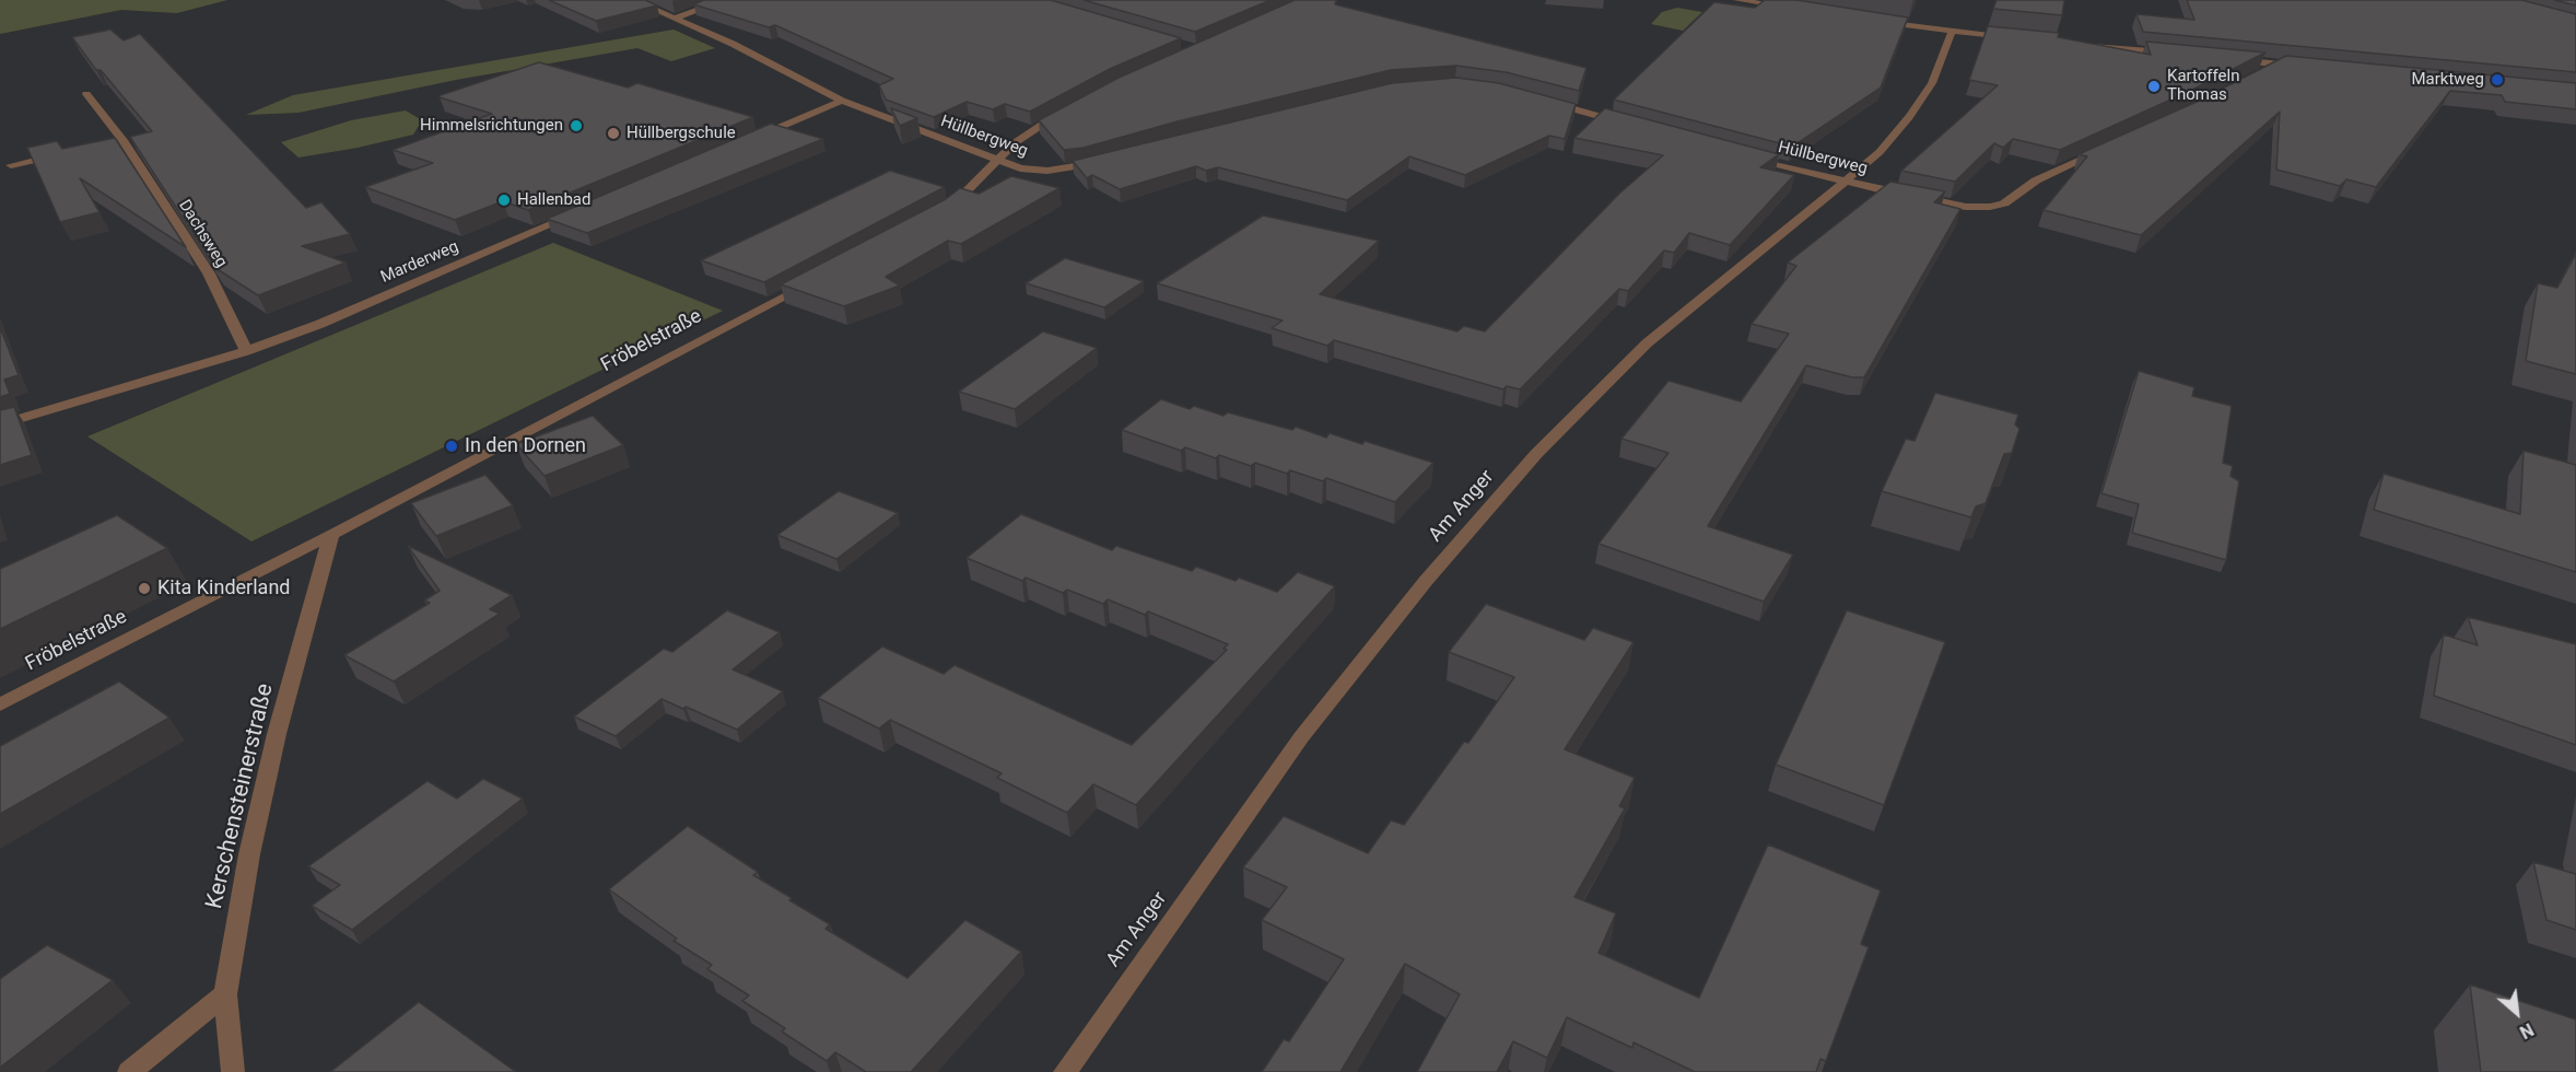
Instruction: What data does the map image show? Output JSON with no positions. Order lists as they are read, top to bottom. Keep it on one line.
{"streets":{"street":["Hüllbergweg","Dachsweg","Marderweg","Fröbelstraße","Am Anger","Kerschensteinerstraße"]},"crossings":[["Hüllbergweg","Am Anger"],["Dachsweg","Marderweg"],["Fröbelstraße","Kerschensteinerstraße"]],"places":["Marktweg","Kartoffeln Thomas","Himmelsrichtungen","Hüllbergschule","Hallenbad","In den Dornen","Kita Kinderland"],"north":"bottom right"}
